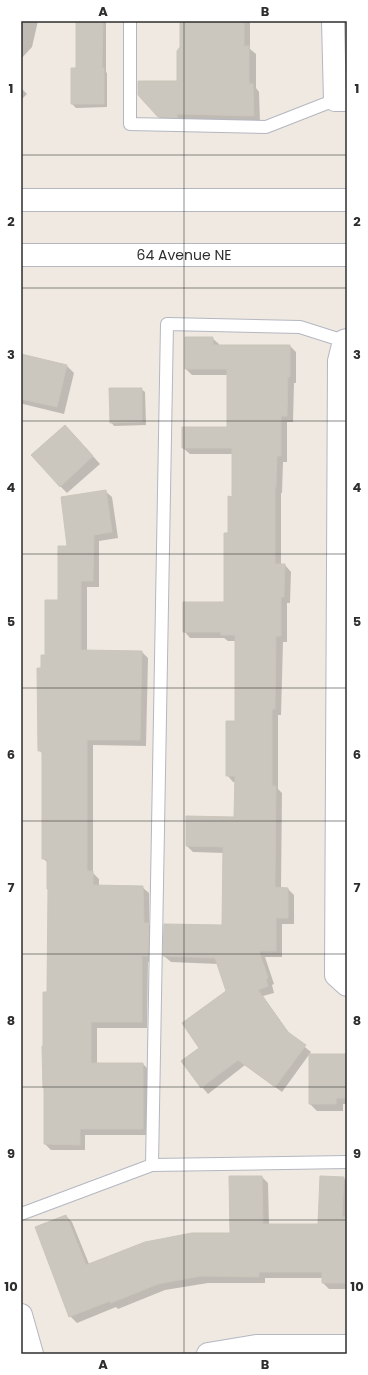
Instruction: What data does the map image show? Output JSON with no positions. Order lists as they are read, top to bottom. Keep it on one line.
{"streets":{"street":["64 Avenue NE"]},"grid":{"columns":["A","B"],"rows":["1","2","3","4","5","6","7","8","9","10"]}}
